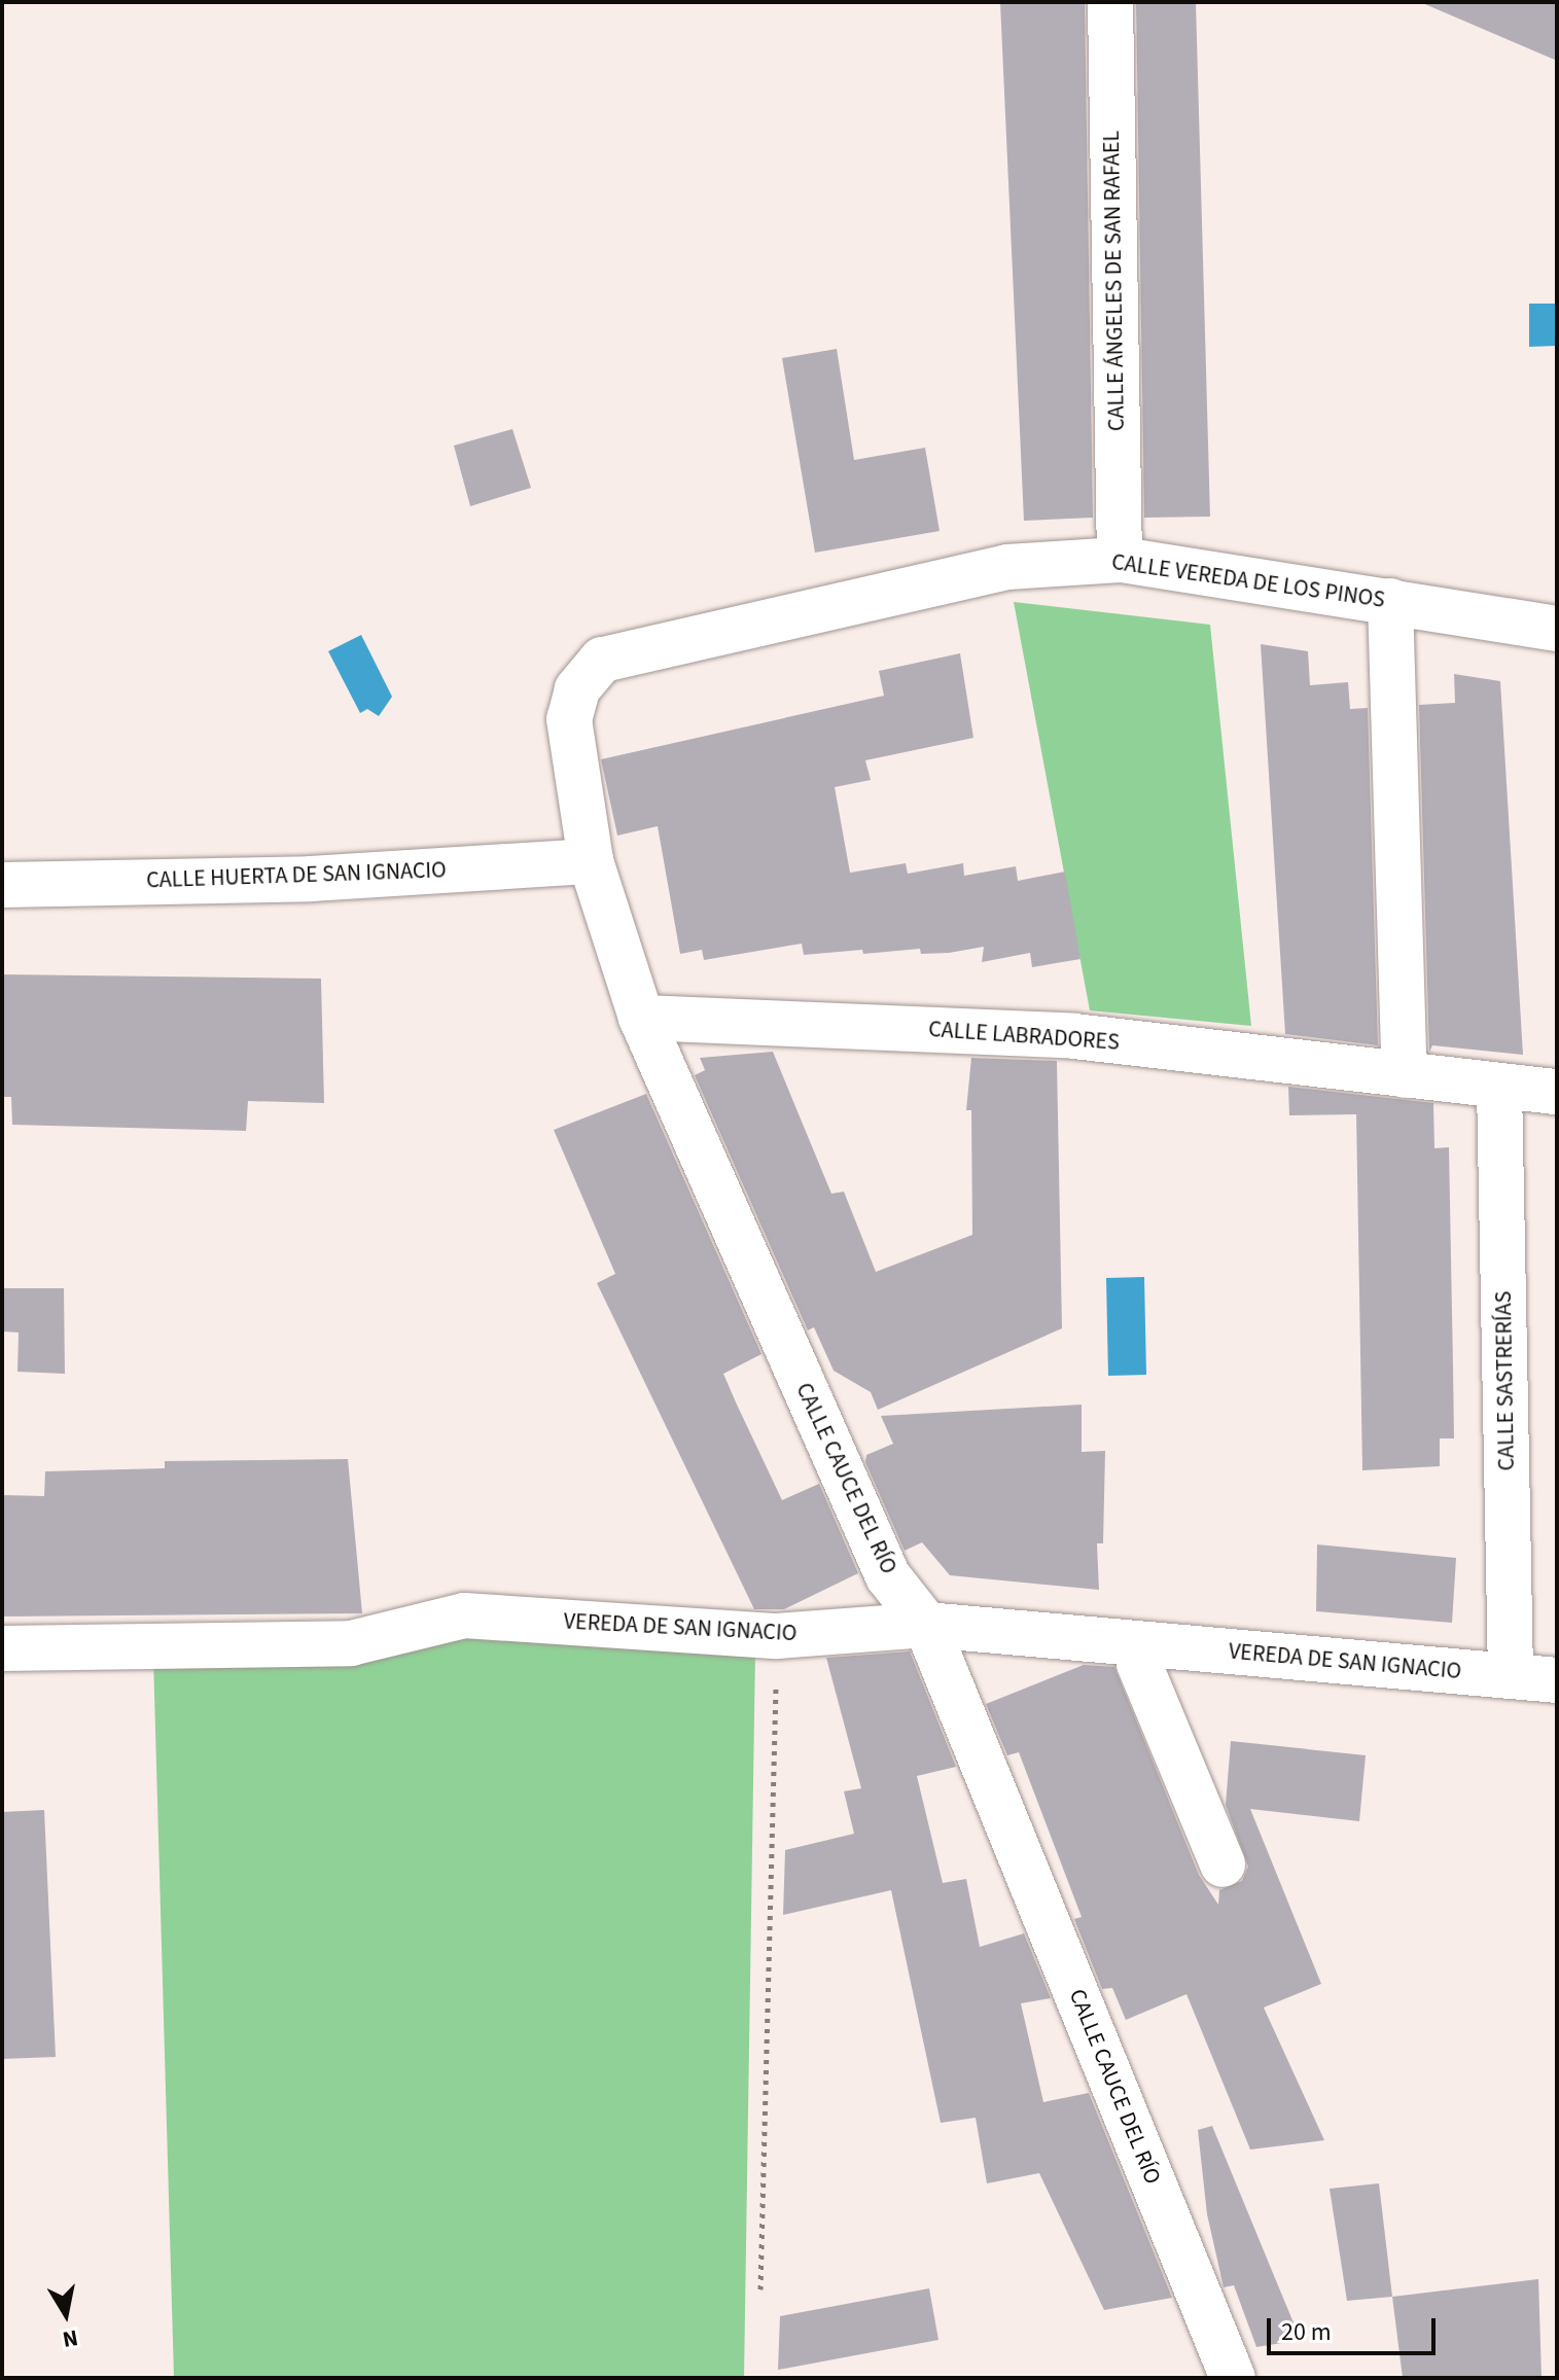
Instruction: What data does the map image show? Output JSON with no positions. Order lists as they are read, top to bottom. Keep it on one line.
{"streets":{"street":["CALLE ÁNGELES DE SAN RAFAEL","CALLE VEREDA DE LOS PINOS","CALLE HUERTA DE SAN IGNACIO","CALLE LABRADORES","CALLE SASTRERÍAS","CALLE CAUCE DEL RÍO","VEREDA DE SAN IGNACIO"]},"crossings":[["CALLE ÁNGELES DE SAN RAFAEL","CALLE VEREDA DE LOS PINOS"],["CALLE VEREDA DE LOS PINOS","CALLE CAUCE DEL RÍO"],["CALLE HUERTA DE SAN IGNACIO","CALLE CAUCE DEL RÍO"],["CALLE LABRADORES","CALLE SASTRERÍAS"],["CALLE LABRADORES","CALLE CAUCE DEL RÍO"],["CALLE SASTRERÍAS","VEREDA DE SAN IGNACIO"],["CALLE CAUCE DEL RÍO","VEREDA DE SAN IGNACIO"]],"scale_bar":"20 m","north":"bottom"}
